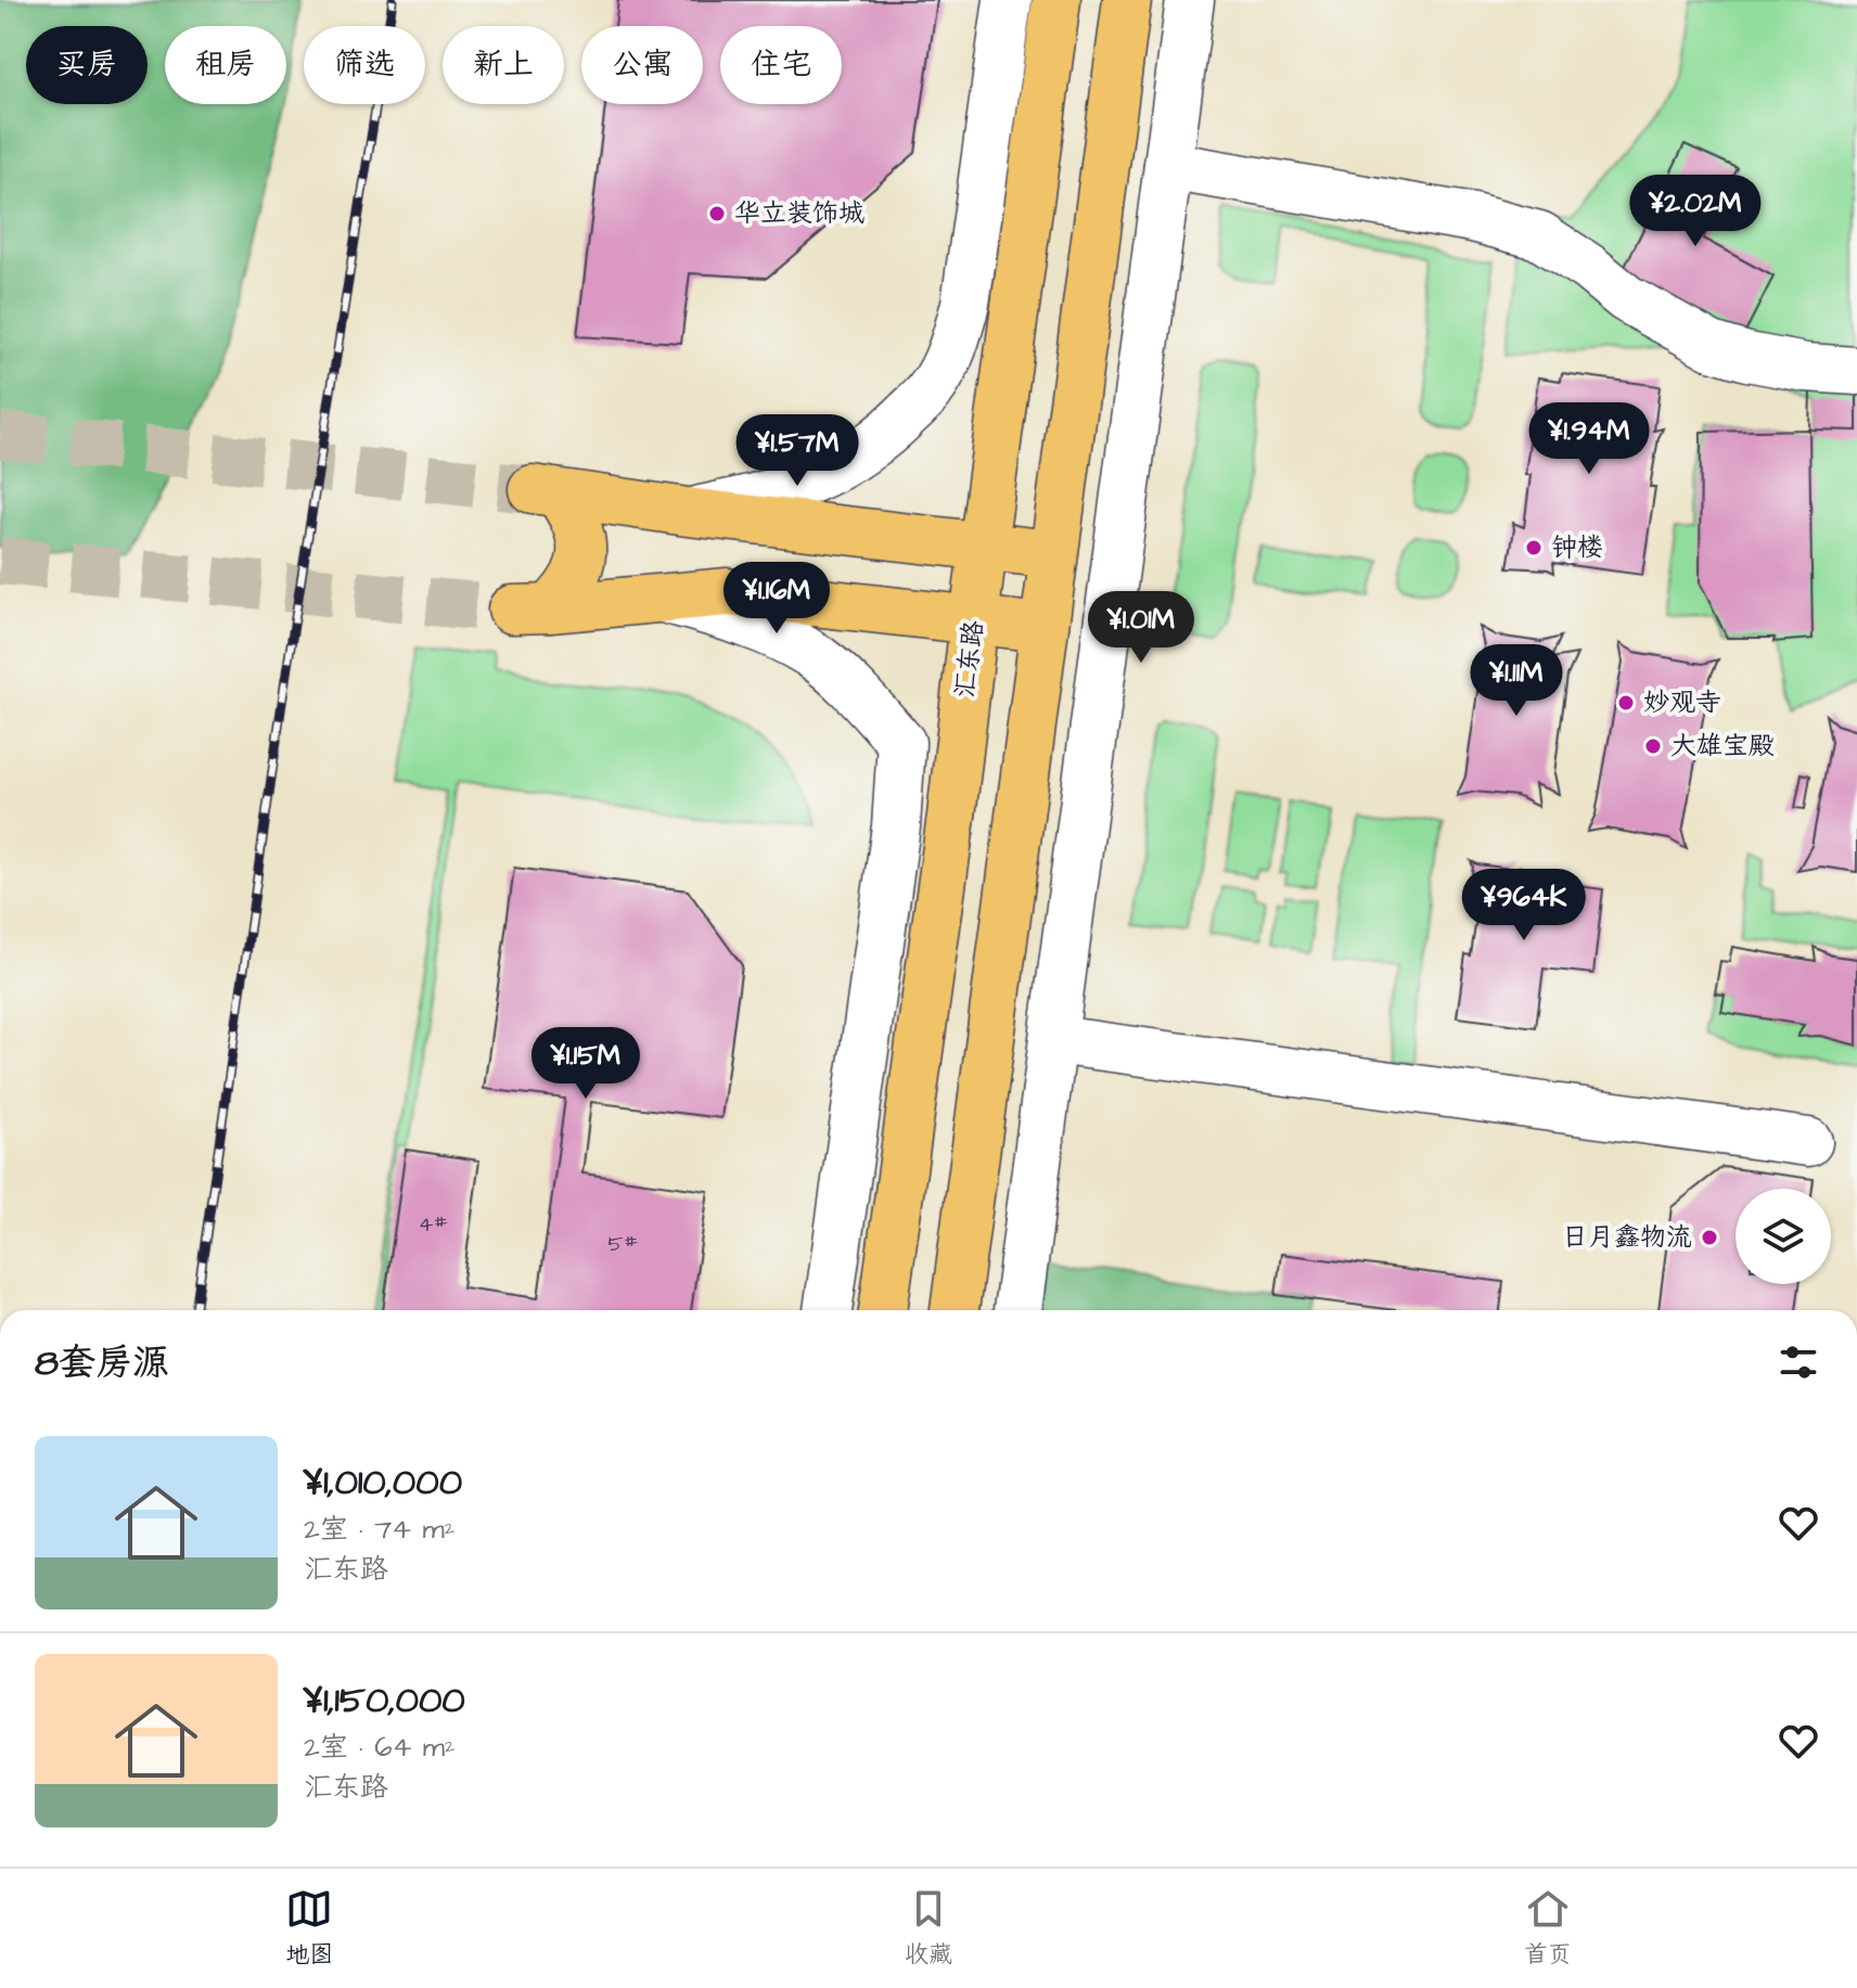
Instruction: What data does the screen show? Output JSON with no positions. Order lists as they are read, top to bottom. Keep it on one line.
{"streets":{"main road":["汇东路"]},"places":["华立装饰城","钟楼","妙观寺","大雄宝殿","日月鑫物流"],"house_numbers":["4#","5#"],"page":{"chip":["买房","租房","筛选","新上","公寓","住宅"],"price":["¥2.02M","¥1.94M","¥1.57M","¥1.16M","¥1.01M","¥1.11M","¥964K","¥1.15M"],"heading":"8套房源","list":[{"name":"¥1,010,000","note":"2室 · 74 m² · 汇东路"},{"name":"¥1,150,000","note":"2室 · 64 m² · 汇东路"}],"tabs":["地图","收藏","首页"]}}
